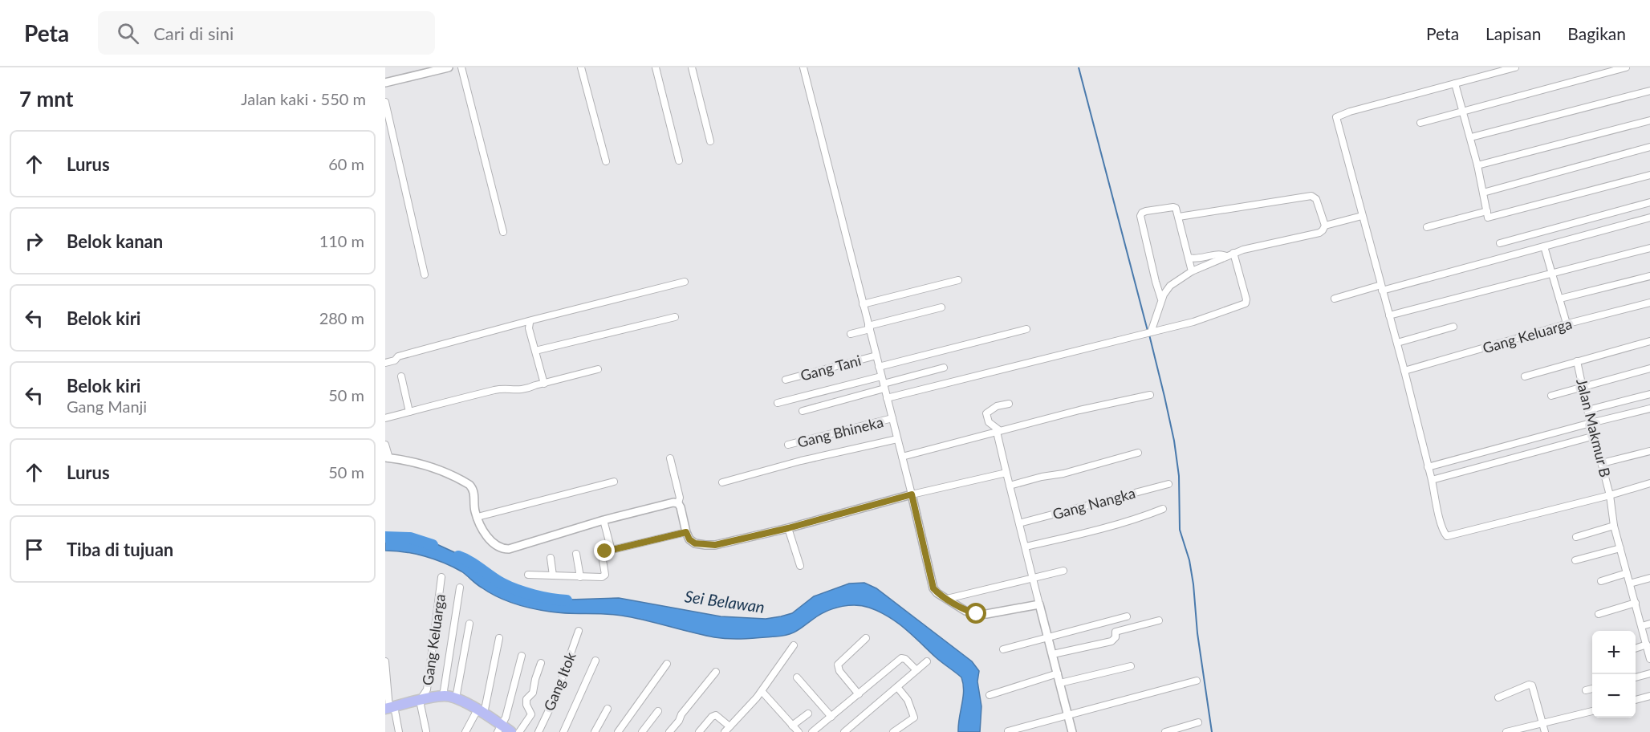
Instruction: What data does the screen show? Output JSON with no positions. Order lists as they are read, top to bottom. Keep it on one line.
{"streets":{"street":["Gang Keluarga","Gang Tani","Jalan Makmur B","Gang Bhineka","Gang Nangka","Gang Itok"]},"water":["Sei Belawan"],"page":{"header":"Peta","search":"Cari di sini","nav":["Peta","Lapisan","Bagikan"],"heading":["7 mnt","Jalan kaki · 550 m"],"list":[["Lurus","60 m"],["Belok kanan","110 m"],["Belok kiri","280 m"],["Belok kiri","Gang Manji","50 m"],["Lurus","50 m"],"Tiba di tujuan"],"map_buttons":["+","−"]}}
